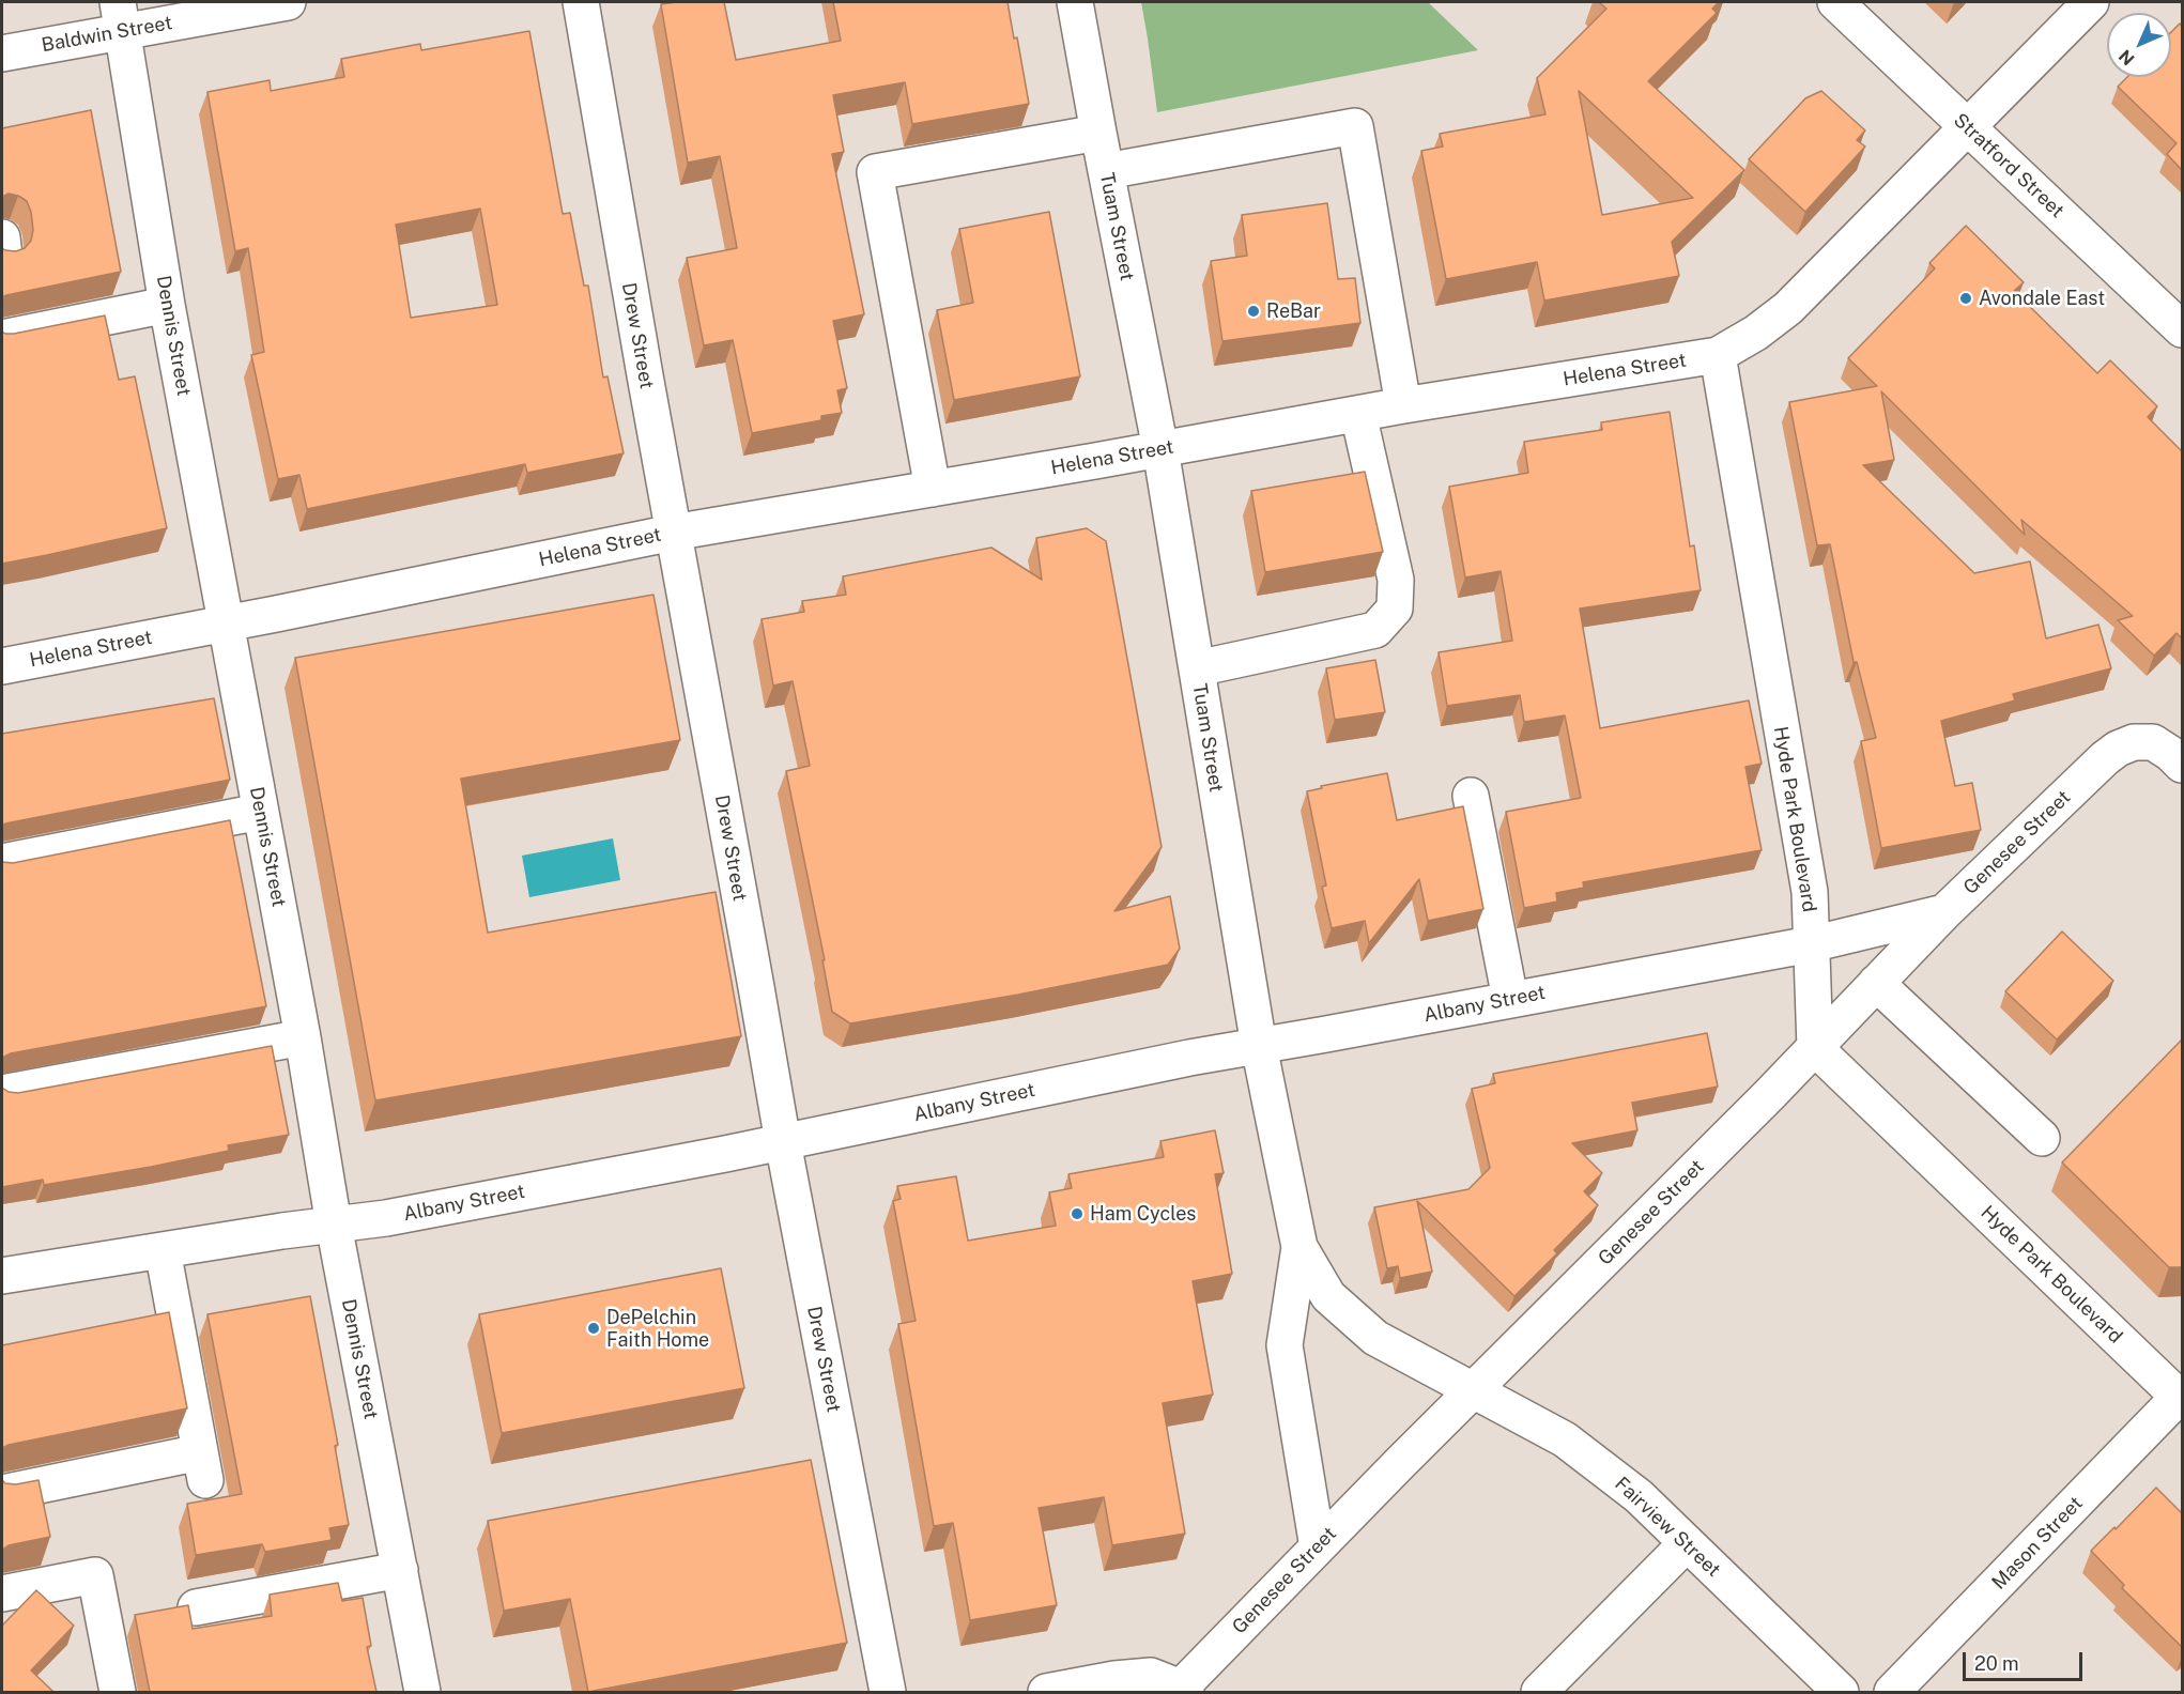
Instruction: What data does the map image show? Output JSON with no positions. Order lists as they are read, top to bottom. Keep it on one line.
{"streets":{"street":["Baldwin Street","Stratford Street","Tuam Street","Dennis Street","Drew Street","Helena Street","Hyde Park Boulevard","Genesee Street","Albany Street","Fairview Street","Mason Street"]},"crossings":[["Baldwin Street","Dennis Street"],["Stratford Street","Helena Street"],["Tuam Street","Helena Street"],["Tuam Street","Genesee Street"],["Tuam Street","Albany Street"],["Tuam Street","Fairview Street"],["Dennis Street","Helena Street"],["Dennis Street","Albany Street"],["Drew Street","Helena Street"],["Drew Street","Albany Street"],["Helena Street","Hyde Park Boulevard"],["Hyde Park Boulevard","Genesee Street"],["Hyde Park Boulevard","Albany Street"],["Hyde Park Boulevard","Mason Street"],["Genesee Street","Albany Street"],["Genesee Street","Fairview Street"]],"places":["Avondale East","ReBar","Ham Cycles","DePelchin Faith Home"],"scale_bar":"20 m","north":"bottom left"}
